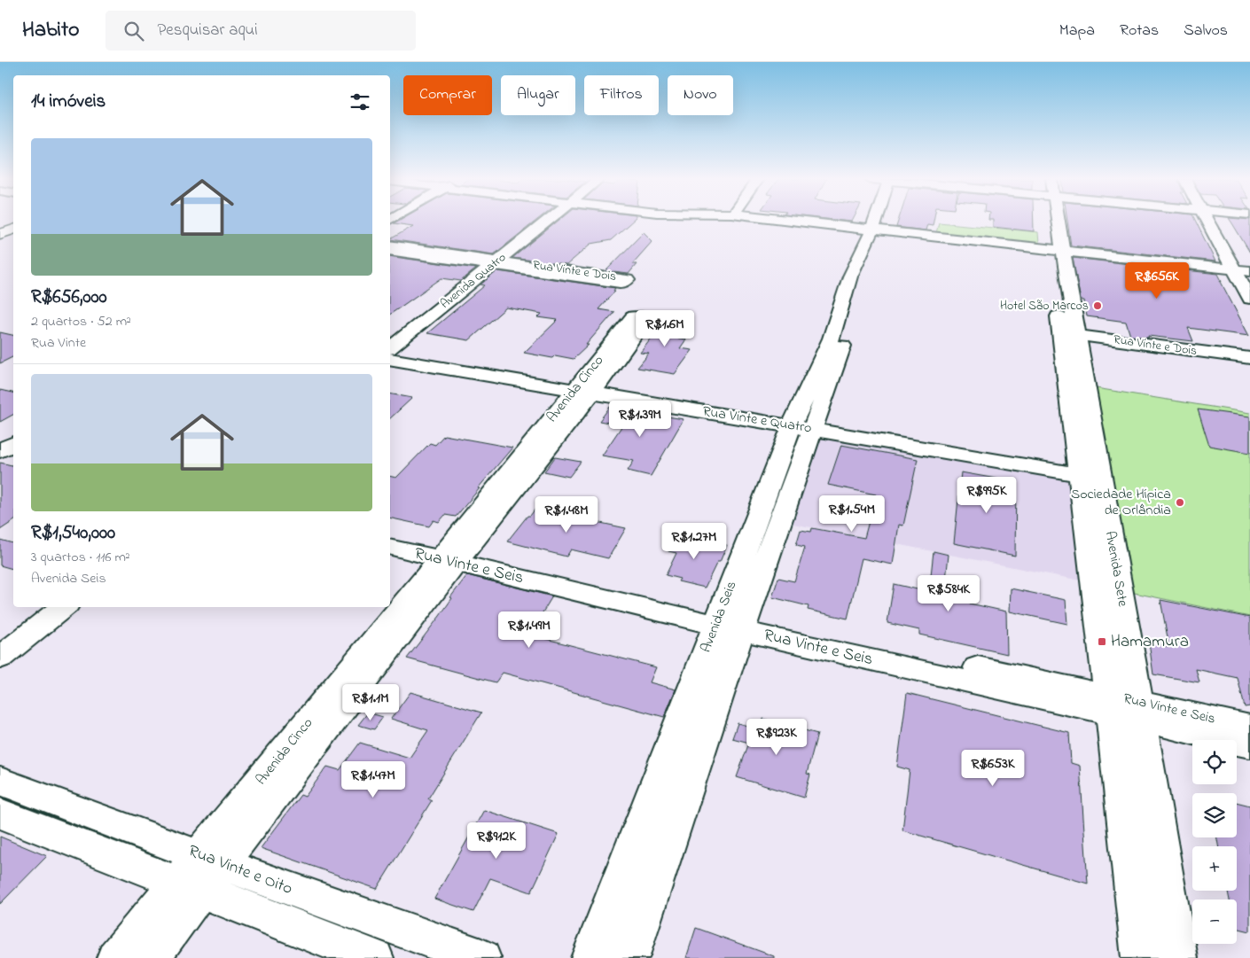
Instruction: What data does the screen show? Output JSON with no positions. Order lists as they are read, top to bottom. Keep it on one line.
{"streets":{"street":["Rua Vinte e Dois","Avenida Quatro","Avenida Cinco","Rua Vinte e Quatro","Rua Vinte e Seis","Avenida Sete","Avenida Seis","Rua Vinte e Oito"]},"crossings":[["Rua Vinte e Dois","Avenida Quatro"],["Rua Vinte e Dois","Avenida Sete"],["Avenida Cinco","Rua Vinte e Quatro"],["Avenida Cinco","Rua Vinte e Seis"],["Avenida Cinco","Rua Vinte e Oito"],["Rua Vinte e Quatro","Avenida Sete"],["Rua Vinte e Quatro","Avenida Seis"],["Rua Vinte e Seis","Avenida Sete"],["Rua Vinte e Seis","Avenida Seis"]],"places":{"other":["Hotel São Marcos","Sociedade Hípica de Orlândia"],"transit":["Hamamura"]},"page":{"header":"Habito","search":"Pesquisar aqui","nav":["Mapa","Rotas","Salvos"],"chip":["Comprar","Alugar","Filtros","Novo"],"heading":"14 imóveis","list":[{"name":"R$656,000","note":"2 quartos · 52 m² · Rua Vinte"},{"name":"R$1,540,000","note":"3 quartos · 116 m² · Avenida Seis"}],"price":["R$656K","R$1.6M","R$1.39M","R$995K","R$1.54M","R$1.48M","R$1.27M","R$584K","R$1.49M","R$1.1M","R$923K","R$653K","R$1.47M","R$912K"],"map_buttons":["+","−"]}}
